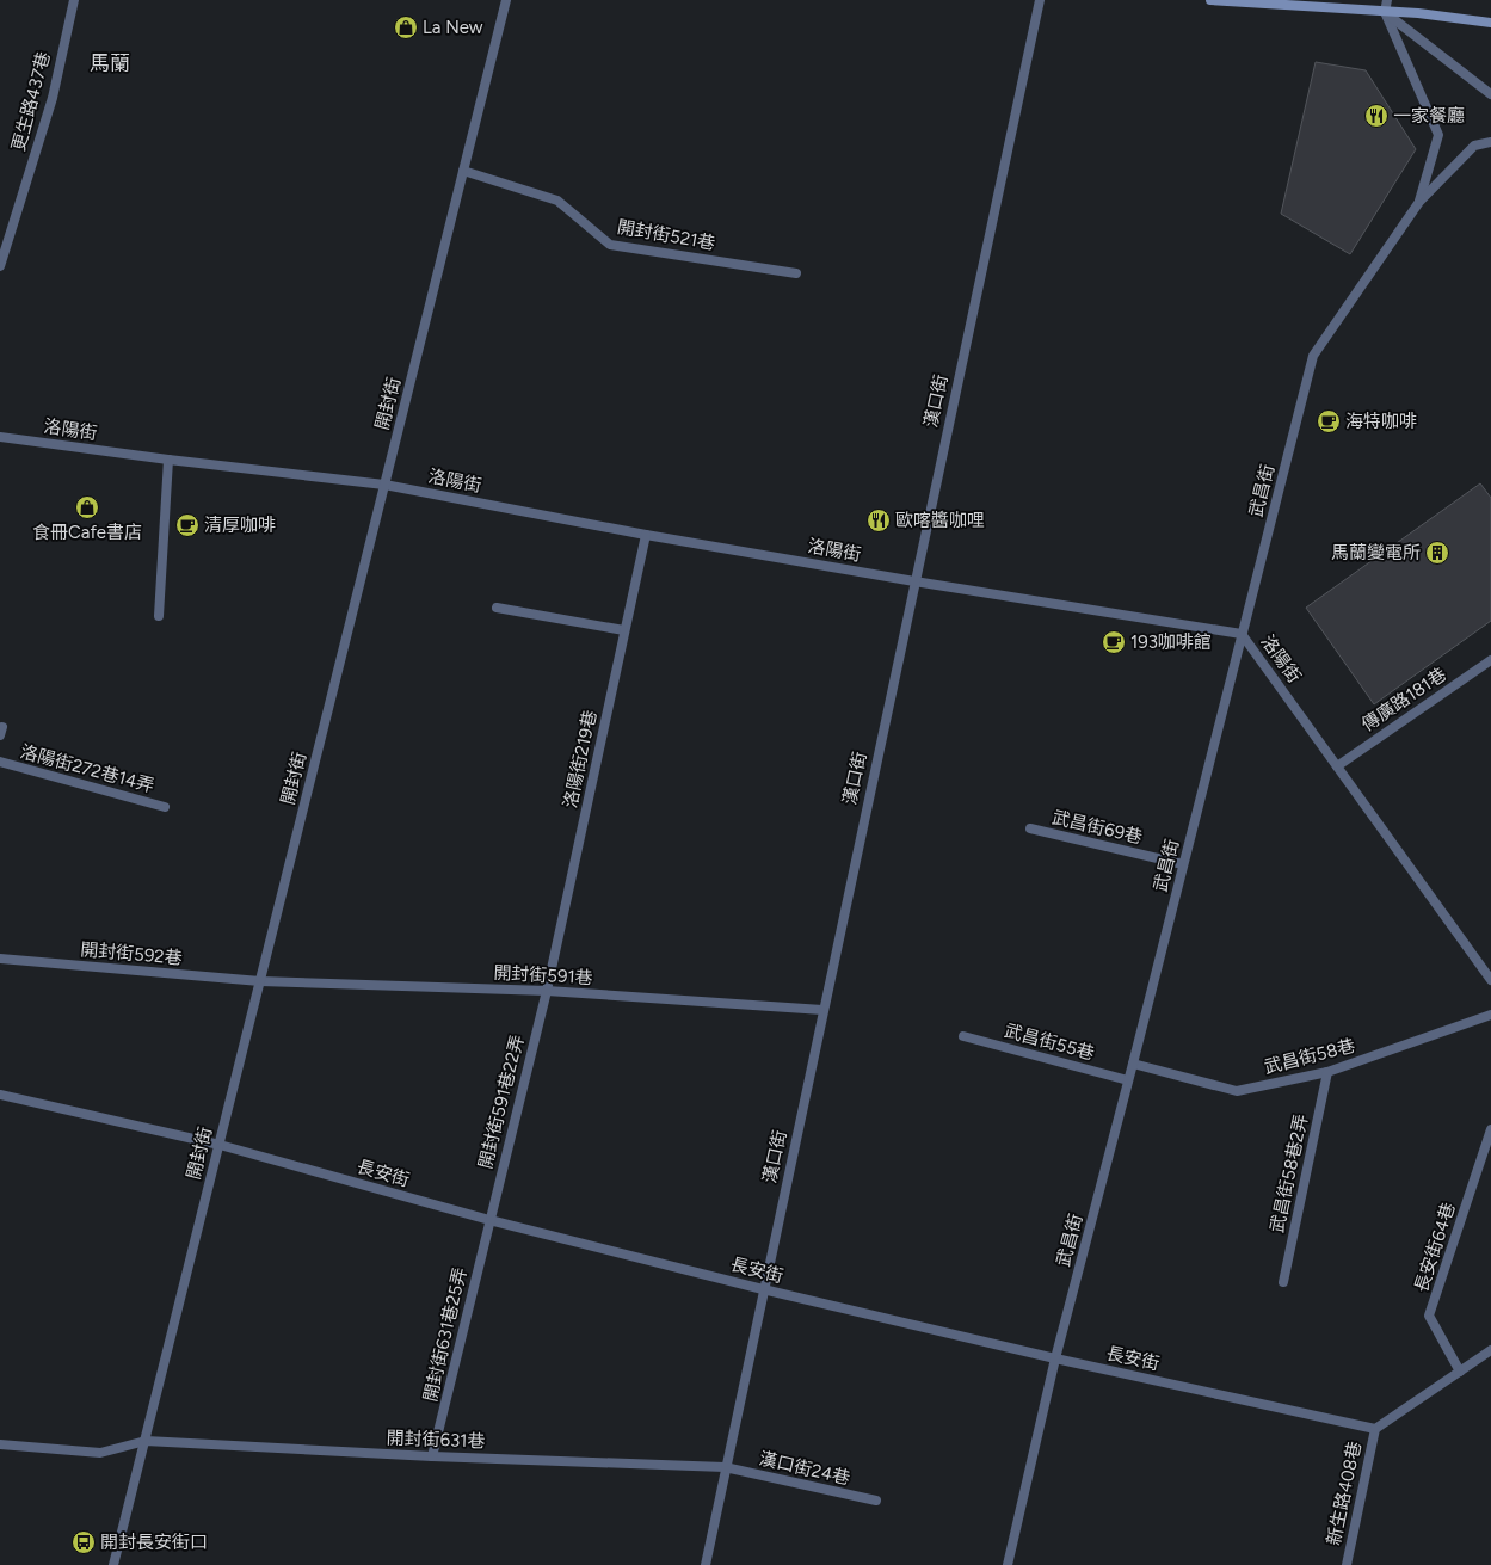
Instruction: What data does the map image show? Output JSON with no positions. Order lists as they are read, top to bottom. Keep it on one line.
{"streets":{"street":["更生路437巷","開封街521巷","漢口街","開封街","洛陽街","武昌街","傳廣路181巷","洛陽街219巷","洛陽街272巷14弄","武昌街69巷","開封街592巷","開封街591巷","武昌街55巷","武昌街58巷","開封街591巷22弄","長安街","武昌街58巷2弄","長安街64巷","開封街631巷25弄","開封街631巷","漢口街24巷","新生路408巷"]},"crossings":[["開封街521巷","開封街"],["漢口街","洛陽街"],["漢口街","開封街591巷"],["漢口街","長安街"],["漢口街","開封街631巷"],["漢口街","漢口街24巷"],["開封街","洛陽街"],["開封街","開封街592巷"],["開封街","開封街591巷"],["開封街","長安街"],["開封街","開封街631巷"],["洛陽街","武昌街"],["洛陽街","傳廣路181巷"],["洛陽街","洛陽街219巷"],["武昌街","武昌街69巷"],["武昌街","武昌街55巷"],["武昌街","武昌街58巷"],["武昌街","長安街"],["洛陽街219巷","開封街591巷"],["洛陽街219巷","開封街591巷22弄"],["開封街592巷","開封街591巷"],["開封街591巷","開封街591巷22弄"],["武昌街58巷","武昌街58巷2弄"],["開封街591巷22弄","長安街"],["開封街591巷22弄","開封街631巷25弄"],["長安街","開封街631巷25弄"],["長安街","新生路408巷"],["開封街631巷25弄","開封街631巷"],["開封街631巷","漢口街24巷"]],"districts":["馬蘭"],"places":{"shop":["La New","食冊Cafe書店"],"restaurant":["一家餐廳","歐喀醬咖哩"],"cafe":["海特咖啡","清厚咖啡","193咖啡館"],"building":["馬蘭變電所"],"bus stop":["開封長安街口"]}}
